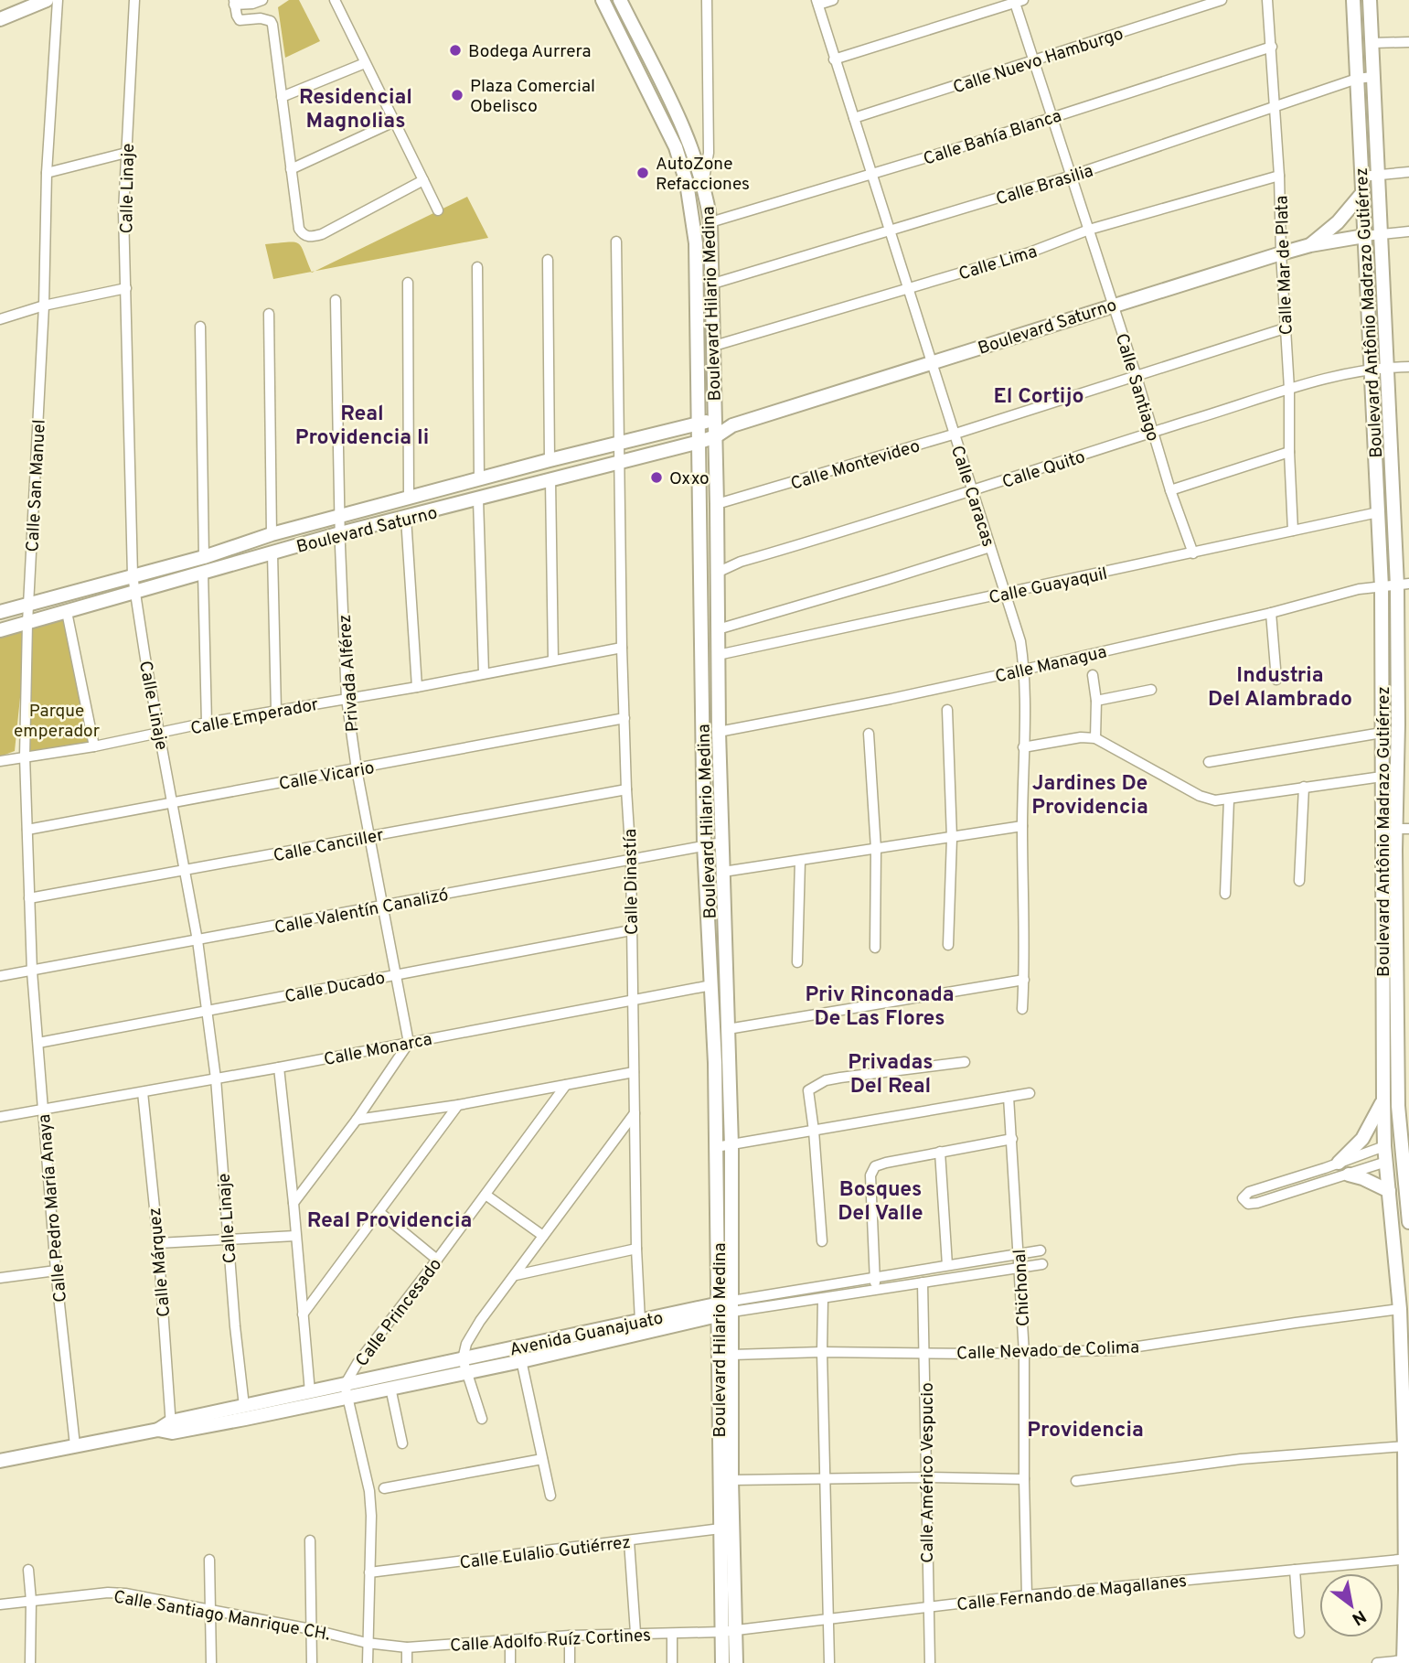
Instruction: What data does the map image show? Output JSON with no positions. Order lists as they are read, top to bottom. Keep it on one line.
{"streets":{"street":["Calle Nuevo Hamburgo","Calle Bahía Blanca","Calle Brasilia","Calle Linaje","Calle Lima","Calle Mar de Plata","Boulevard Hilario Medina","Boulevard Antônio Madrazo Gutiérrez","Boulevard Saturno","Calle Santiago","Calle Montevideo","Calle Quito","Calle San Manuel","Calle Caracas","Calle Guayaquil","Calle Managua","Privada Alférez","Calle Emperador","Calle Vicario","Calle Canciller","Calle Dinastía","Calle Valentín Canalizó","Calle Ducado","Calle Monarca","Calle Pedro María Anaya","Calle Márquez","Chichonal","Calle Princesado","Avenida Guanajuato","Calle Nevado de Colima","Calle Américo Vespucio","Calle Eulalio Gutiérrez","Calle Fernando de Magallanes","Calle Santiago Manrique CH.","Calle Adolfo Ruíz Cortines"]},"crossings":[["Calle Nuevo Hamburgo","Calle Santiago"],["Calle Nuevo Hamburgo","Calle Caracas"],["Calle Bahía Blanca","Calle Mar de Plata"],["Calle Bahía Blanca","Boulevard Hilario Medina"],["Calle Bahía Blanca","Calle Santiago"],["Calle Bahía Blanca","Calle Caracas"],["Calle Brasilia","Calle Mar de Plata"],["Calle Brasilia","Boulevard Hilario Medina"],["Calle Brasilia","Boulevard Antônio Madrazo Gutiérrez"],["Calle Brasilia","Calle Santiago"],["Calle Brasilia","Calle Caracas"],["Calle Linaje","Boulevard Saturno"],["Calle Linaje","Calle Emperador"],["Calle Linaje","Calle Vicario"],["Calle Linaje","Calle Canciller"],["Calle Linaje","Calle Valentín Canalizó"],["Calle Linaje","Calle Ducado"],["Calle Linaje","Calle Monarca"],["Calle Linaje","Avenida Guanajuato"],["Calle Lima","Calle Mar de Plata"],["Calle Lima","Boulevard Hilario Medina"],["Calle Lima","Calle Santiago"],["Calle Lima","Calle Caracas"],["Calle Mar de Plata","Boulevard Saturno"],["Calle Mar de Plata","Calle Montevideo"],["Calle Mar de Plata","Calle Quito"],["Calle Mar de Plata","Calle Guayaquil"],["Boulevard Hilario Medina","Boulevard Saturno"],["Boulevard Hilario Medina","Calle Montevideo"],["Boulevard Hilario Medina","Calle Quito"],["Boulevard Hilario Medina","Calle Guayaquil"],["Boulevard Hilario Medina","Calle Managua"],["Boulevard Hilario Medina","Calle Valentín Canalizó"],["Boulevard Hilario Medina","Calle Monarca"],["Boulevard Hilario Medina","Avenida Guanajuato"],["Boulevard Hilario Medina","Calle Nevado de Colima"],["Boulevard Hilario Medina","Calle Eulalio Gutiérrez"],["Boulevard Hilario Medina","Calle Fernando de Magallanes"],["Boulevard Hilario Medina","Calle Adolfo Ruíz Cortines"],["Boulevard Antônio Madrazo Gutiérrez","Boulevard Saturno"],["Boulevard Antônio Madrazo Gutiérrez","Calle Quito"],["Boulevard Antônio Madrazo Gutiérrez","Calle Guayaquil"],["Boulevard Antônio Madrazo Gutiérrez","Calle Managua"],["Boulevard Antônio Madrazo Gutiérrez","Calle Nevado de Colima"],["Boulevard Antônio Madrazo Gutiérrez","Calle Fernando de Magallanes"],["Boulevard Saturno","Calle Santiago"],["Boulevard Saturno","Calle San Manuel"],["Boulevard Saturno","Calle Caracas"],["Boulevard Saturno","Privada Alférez"],["Boulevard Saturno","Calle Dinastía"],["Calle Santiago","Calle Montevideo"],["Calle Santiago","Calle Quito"],["Calle Santiago","Calle Guayaquil"],["Calle Montevideo","Calle Caracas"],["Calle Quito","Calle Caracas"],["Calle San Manuel","Calle Emperador"],["Calle San Manuel","Calle Vicario"],["Calle San Manuel","Calle Canciller"],["Calle San Manuel","Calle Valentín Canalizó"],["Calle San Manuel","Calle Pedro María Anaya"],["Calle Caracas","Calle Guayaquil"],["Calle Caracas","Calle Managua"],["Privada Alférez","Calle Emperador"],["Privada Alférez","Calle Vicario"],["Privada Alférez","Calle Canciller"],["Privada Alférez","Calle Valentín Canalizó"],["Privada Alférez","Calle Ducado"],["Privada Alférez","Calle Monarca"],["Calle Emperador","Calle Dinastía"],["Calle Vicario","Calle Dinastía"],["Calle Canciller","Calle Dinastía"],["Calle Dinastía","Calle Valentín Canalizó"],["Calle Dinastía","Calle Ducado"],["Calle Dinastía","Calle Monarca"],["Calle Dinastía","Avenida Guanajuato"],["Calle Valentín Canalizó","Calle Pedro María Anaya"],["Calle Ducado","Calle Pedro María Anaya"],["Calle Monarca","Calle Pedro María Anaya"],["Calle Monarca","Calle Márquez"],["Calle Pedro María Anaya","Avenida Guanajuato"],["Calle Márquez","Avenida Guanajuato"],["Chichonal","Avenida Guanajuato"],["Chichonal","Calle Nevado de Colima"],["Chichonal","Calle Fernando de Magallanes"],["Calle Princesado","Avenida Guanajuato"],["Avenida Guanajuato","Calle Américo Vespucio"],["Calle Nevado de Colima","Calle Américo Vespucio"],["Calle Américo Vespucio","Calle Fernando de Magallanes"],["Calle Fernando de Magallanes","Calle Adolfo Ruíz Cortines"],["Calle Santiago Manrique CH.","Calle Adolfo Ruíz Cortines"]],"districts":["Residencial Magnolias","El Cortijo","Real Providencia Ii","Industria Del Alambrado","Jardines De Providencia","Priv Rinconada De Las Flores","Privadas Del Real","Bosques Del Valle","Real Providencia","Providencia"],"parks":["Parque emperador"],"places":["Bodega Aurrera","Plaza Comercial Obelisco","AutoZone Refacciones","Oxxo"],"north":"bottom right"}
